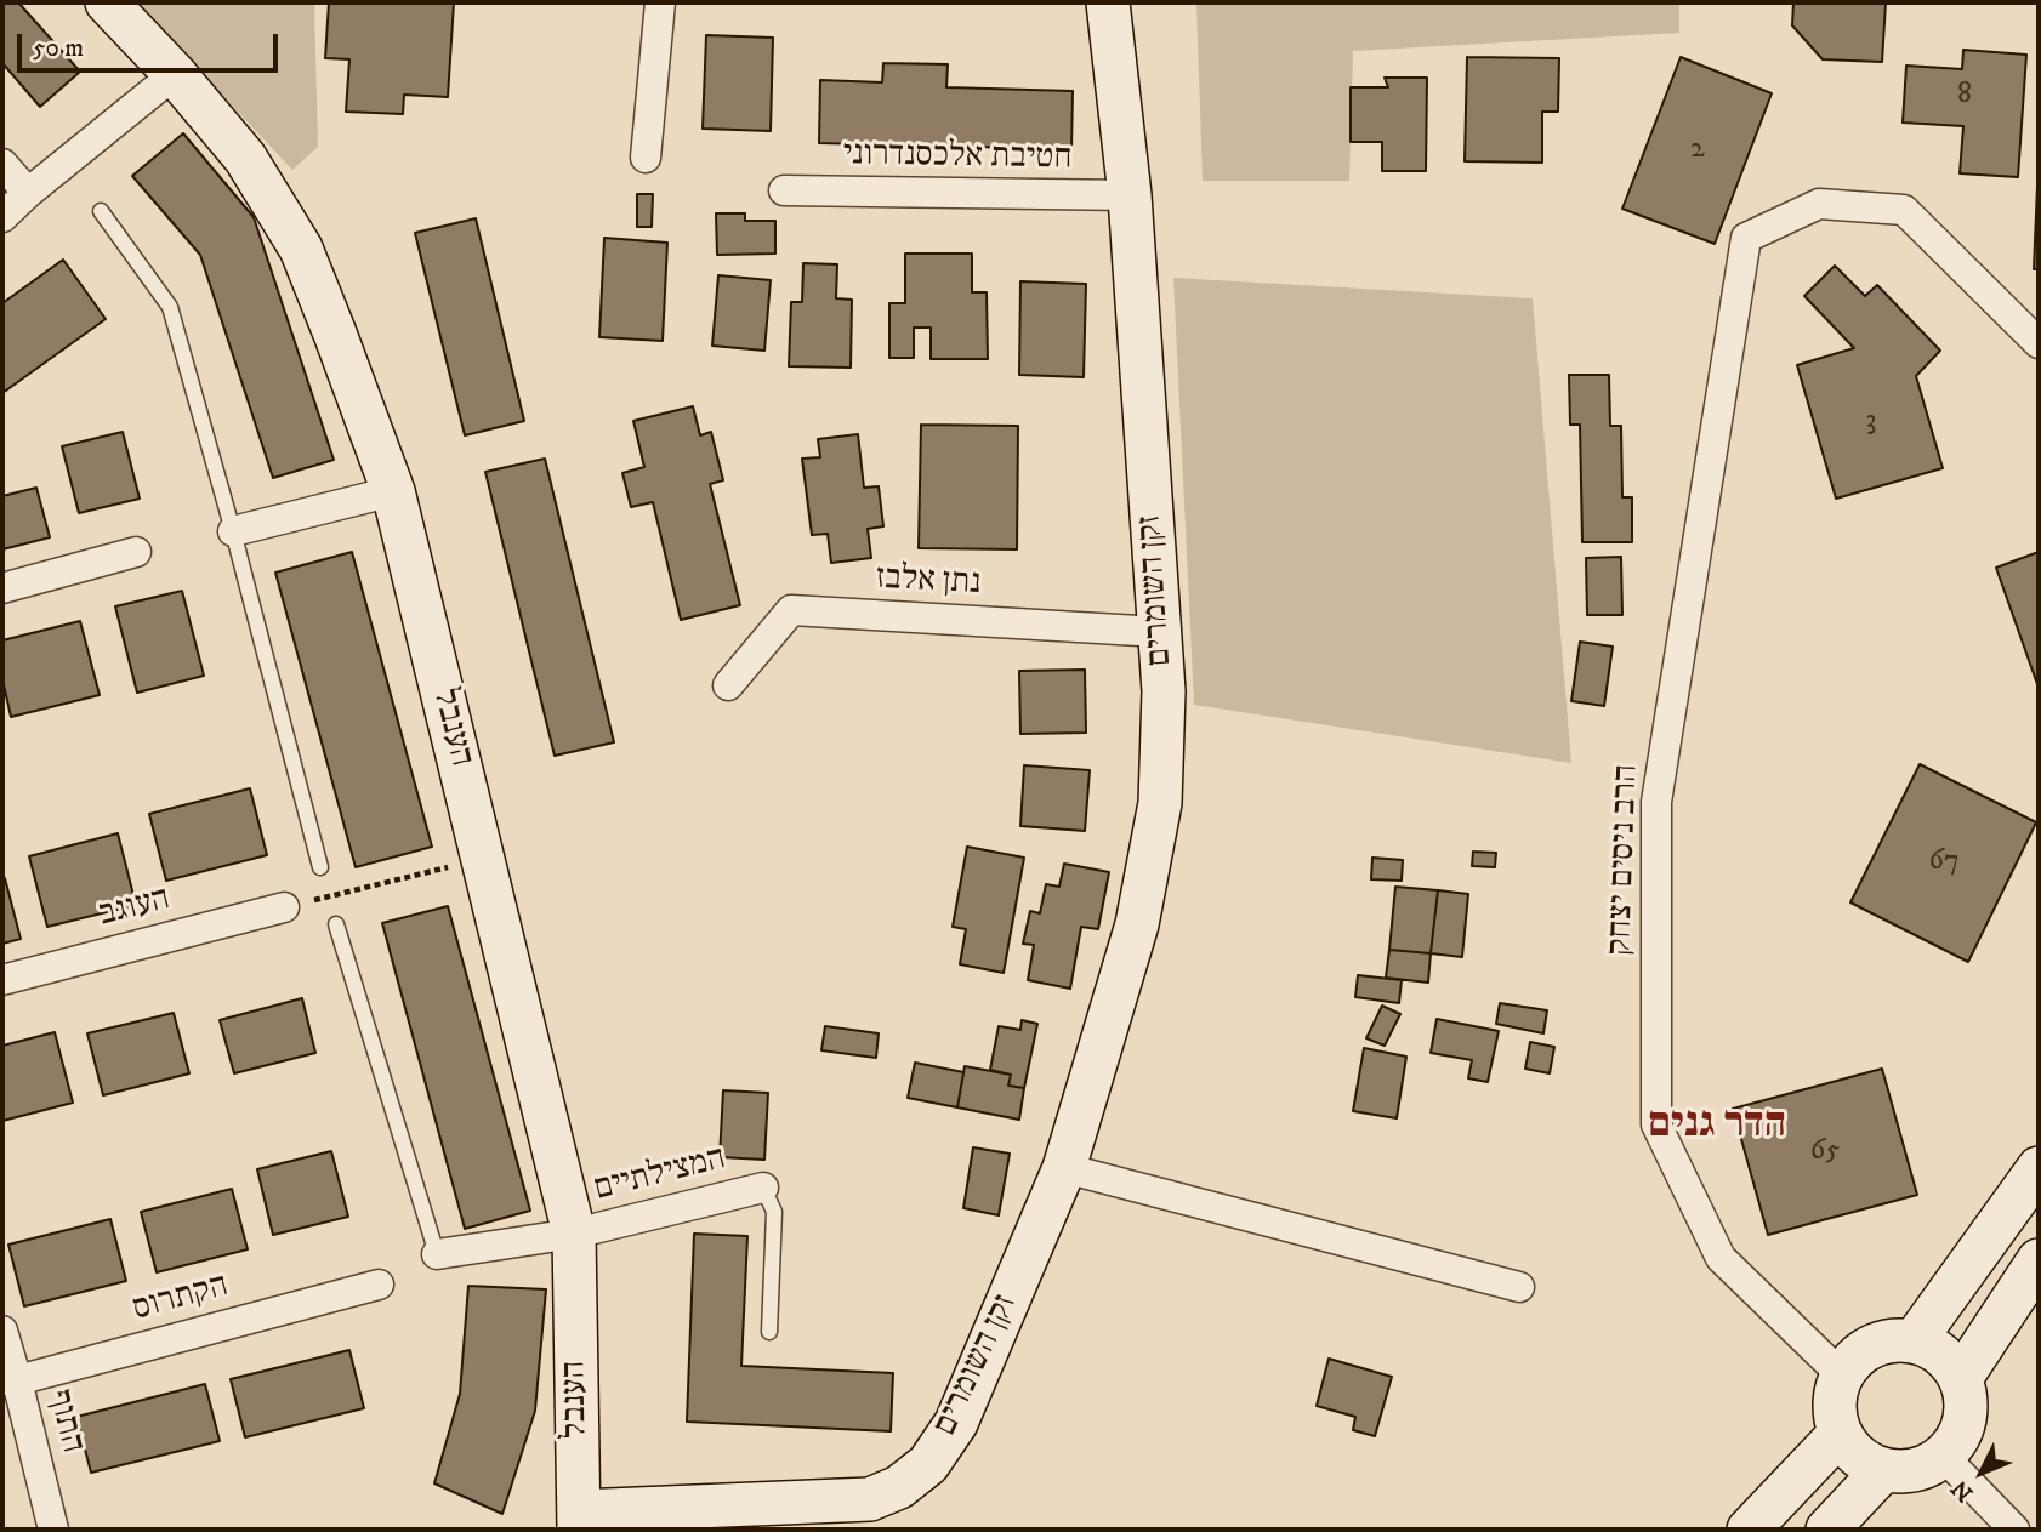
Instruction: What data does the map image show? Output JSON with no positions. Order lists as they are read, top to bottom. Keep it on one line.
{"streets":{"street":["חטיבת אלכסנדרוני","נתן אלבז","זקן השומרים","הענבל","הרב ניסים יצחק","העוגב","המצילתיים","הקתרוס","התוף"]},"crossings":[["חטיבת אלכסנדרוני","זקן השומרים"],["נתן אלבז","זקן השומרים"],["זקן השומרים","הענבל"],["הענבל","המצילתיים"],["הקתרוס","התוף"]],"districts":["הדר גנים"],"house_numbers":["8","2","3","67","65"],"scale_bar":"50 m","north":"bottom left"}
